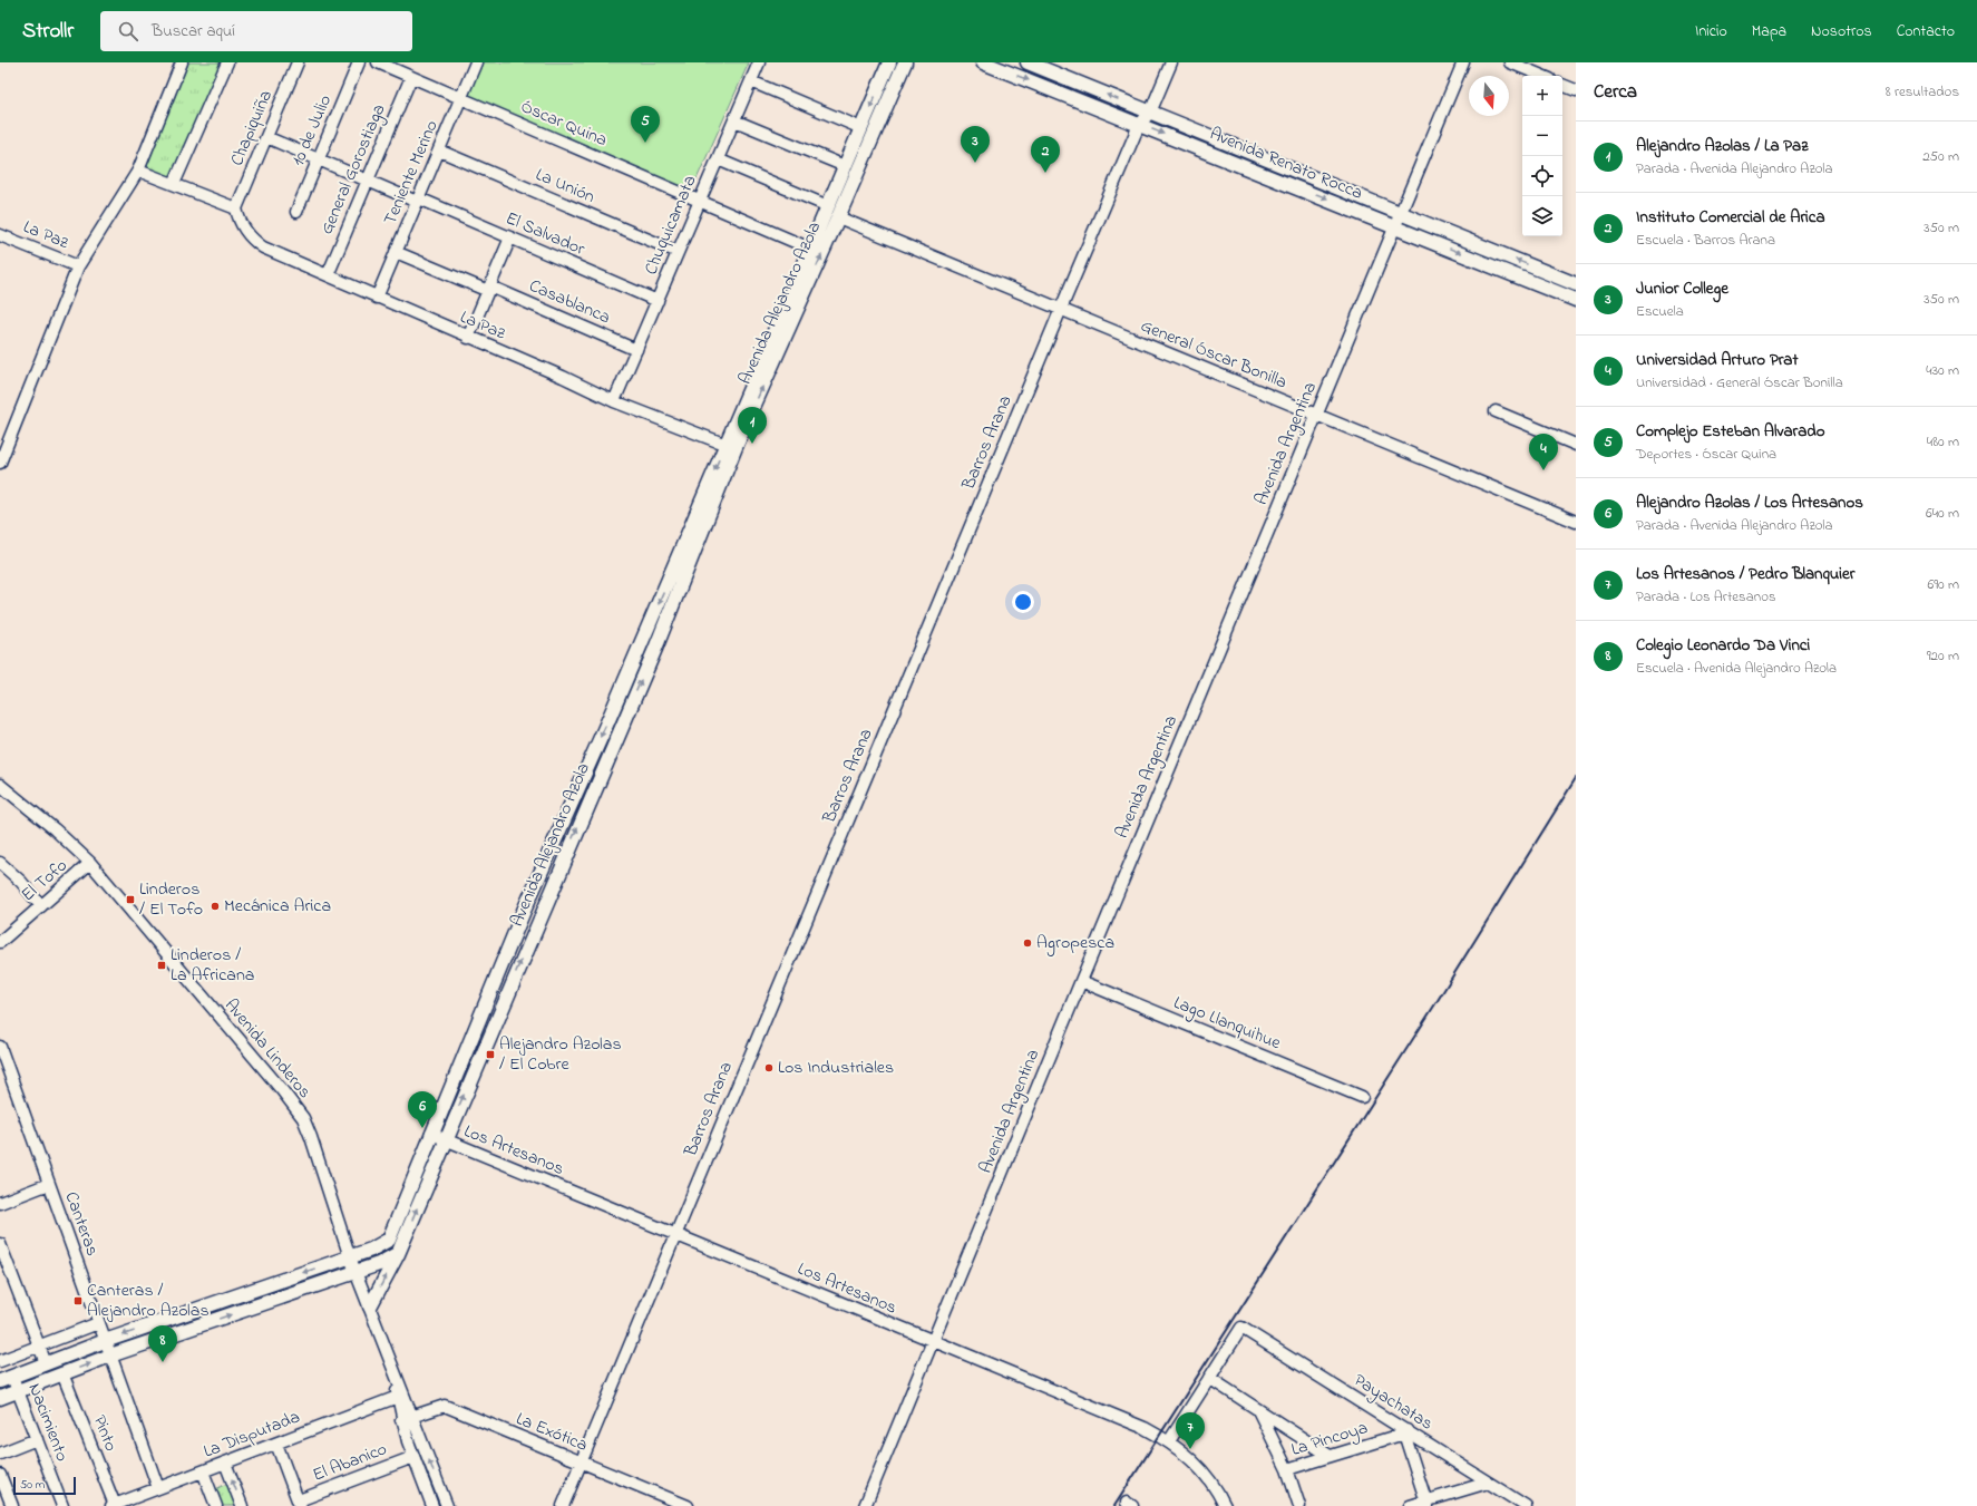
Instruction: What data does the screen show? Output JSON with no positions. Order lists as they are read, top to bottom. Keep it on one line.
{"streets":{"main road":["Avenida Renato Rocca","Avenida Alejandro Azola"],"street":["Óscar Quina","Chapiquiña","10 de Julio","General Gorostiaga","Teniente Merino","La Unión","Chuquicamata","El Salvador","La Paz","Casablanca","General Óscar Bonilla","Barros Arana","Avenida Argentina","El Tofo","Lago Llanquihue","Avenida Linderos","Los Artesanos","Canteras","Payachatas","Nacimiento","La Exótica","Pinto","La Disputada","La Pincoya","El Abanico"]},"crossings":[["Óscar Quina","General Gorostiaga"],["Óscar Quina","Teniente Merino"],["Óscar Quina","Chuquicamata"],["Óscar Quina","Avenida Alejandro Azola"],["Chapiquiña","El Salvador"],["Chapiquiña","La Paz"],["10 de Julio","El Salvador"],["Avenida Renato Rocca","Barros Arana"],["Avenida Renato Rocca","Avenida Argentina"],["General Gorostiaga","El Salvador"],["General Gorostiaga","La Paz"],["Teniente Merino","La Unión"],["Teniente Merino","El Salvador"],["Teniente Merino","La Paz"],["Teniente Merino","Casablanca"],["La Unión","Chuquicamata"],["Chuquicamata","El Salvador"],["Chuquicamata","La Paz"],["Chuquicamata","Casablanca"],["La Paz","Avenida Alejandro Azola"],["Avenida Alejandro Azola","General Óscar Bonilla"],["Avenida Alejandro Azola","Avenida Linderos"],["Avenida Alejandro Azola","Los Artesanos"],["Avenida Alejandro Azola","Canteras"],["Avenida Alejandro Azola","Nacimiento"],["General Óscar Bonilla","Barros Arana"],["General Óscar Bonilla","Avenida Argentina"],["Barros Arana","Los Artesanos"],["Barros Arana","La Exótica"],["Avenida Argentina","Lago Llanquihue"],["Avenida Argentina","Los Artesanos"],["El Tofo","Avenida Linderos"],["Avenida Linderos","La Exótica"],["Avenida Linderos","La Disputada"],["Avenida Linderos","El Abanico"],["Canteras","La Disputada"],["Payachatas","La Pincoya"],["Pinto","La Disputada"]],"places":{"transit":["Linderos / El Tofo","Linderos / La Africana","Alejandro Azolas / El Cobre","Canteras / Alejandro Azolas"],"other":["Mecánica Arica","Agropesca","Los Industriales"]},"scale_bar":"50 m","north":"bottom","page":{"header":"Strollr","search":"Buscar aquí","nav":["Inicio","Mapa","Nosotros","Contacto"],"heading":["Cerca","8 resultados"],"map_buttons":["+","−"],"pins":["5","3","2","1","4","6","8","7"],"list":[{"mark":"1","name":"Alejandro Azolas / La Paz","note":"Parada · Avenida Alejandro Azola","value":"250 m"},{"mark":"2","name":"Instituto Comercial de Arica","note":"Escuela · Barros Arana","value":"350 m"},{"mark":"3","name":"Junior College","note":"Escuela","value":"350 m"},{"mark":"4","name":"Universidad Arturo Prat","note":"Universidad · General Óscar Bonilla","value":"430 m"},{"mark":"5","name":"Complejo Esteban Alvarado","note":"Deportes · Óscar Quina","value":"480 m"},{"mark":"6","name":"Alejandro Azolas / Los Artesanos","note":"Parada · Avenida Alejandro Azola","value":"640 m"},{"mark":"7","name":"Los Artesanos / Pedro Blanquier","note":"Parada · Los Artesanos","value":"690 m"},{"mark":"8","name":"Colegio Leonardo Da Vinci","note":"Escuela · Avenida Alejandro Azola","value":"920 m"}],"scale":"50 m"}}
